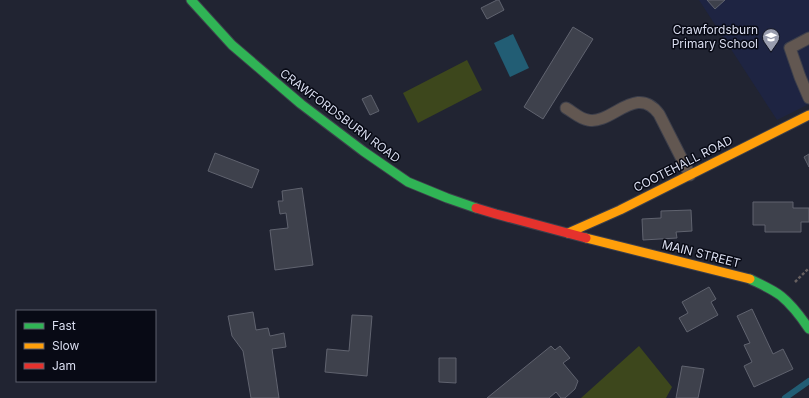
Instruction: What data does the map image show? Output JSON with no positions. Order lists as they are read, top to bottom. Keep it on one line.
{"streets":{"main road":["CRAWFORDSBURN ROAD","COOTEHALL ROAD","MAIN STREET"]},"crossings":[["CRAWFORDSBURN ROAD","COOTEHALL ROAD"],["CRAWFORDSBURN ROAD","MAIN STREET"],["COOTEHALL ROAD","MAIN STREET"]],"places":{"school or university":["Crawfordsburn Primary School"]},"legend":["Fast","Slow","Jam"]}
